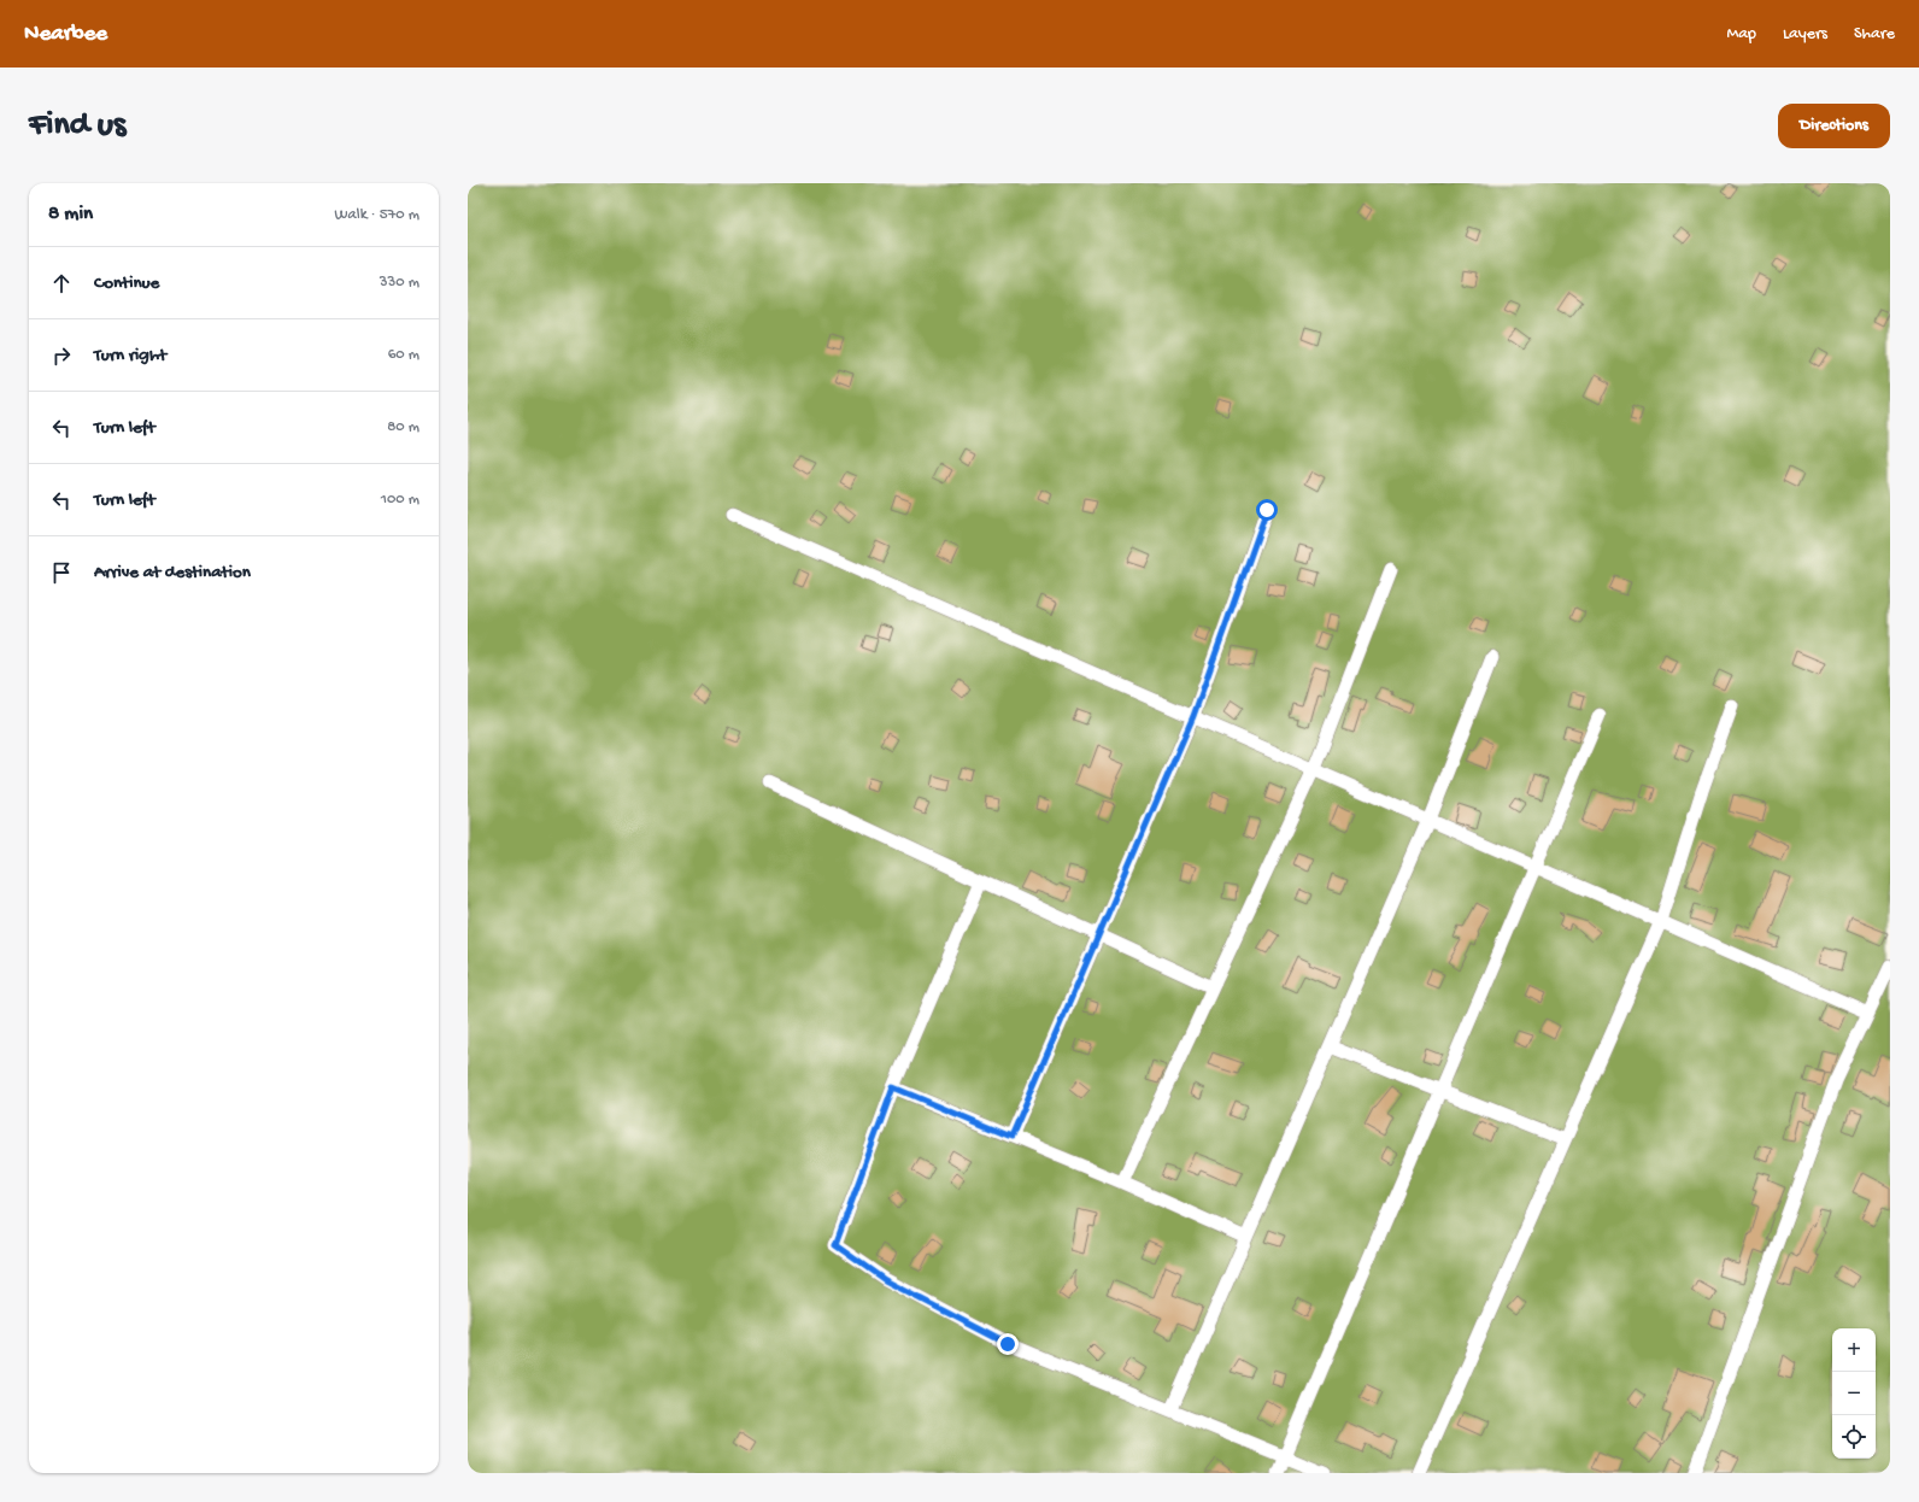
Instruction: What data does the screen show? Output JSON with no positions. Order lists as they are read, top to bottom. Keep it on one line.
{"page":{"header":"Nearbee","nav":["Map","Layers","Share"],"buttons":"Directions","title":"Find us","heading":["8 min","Walk · 570 m"],"list":[["Continue","330 m"],["Turn right","60 m"],["Turn left","80 m"],["Turn left","100 m"],"Arrive at destination"],"map_buttons":["+","−"]}}
